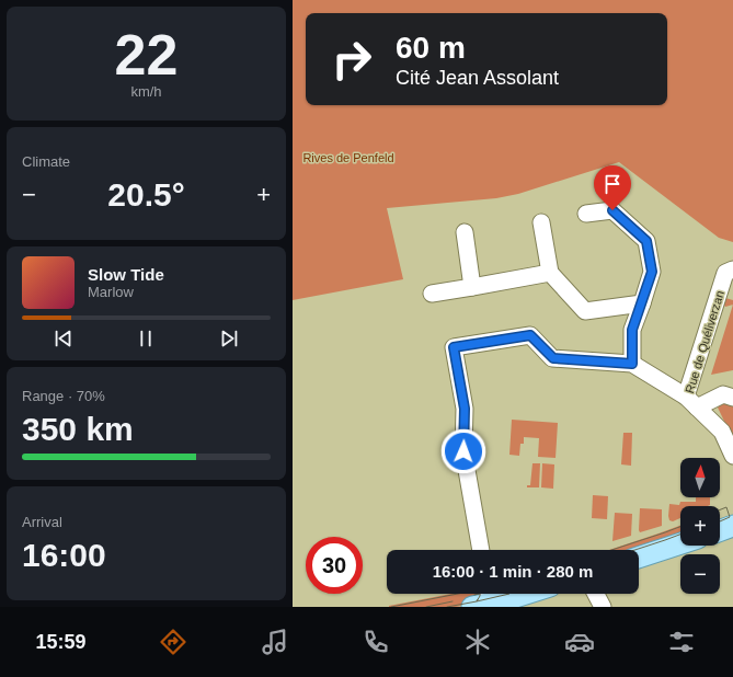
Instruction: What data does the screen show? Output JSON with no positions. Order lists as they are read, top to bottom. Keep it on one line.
{"streets":{"street":["Rue de Quéliverzan"]},"parks":["Rives de Penfeld"],"north":"top","page":{"tile":[["22","km/h"],"Climate",["Range · 70%","350 km"],["Arrival","16:00"]],"turn":["60 m","Cité Jean Assolant"],"heat":["−","20.5°","+"],"song":["Slow Tide","Marlow"],"map_buttons":["+","−"],"limit":"30","trip":"16:00 · 1 min · 280 m","tabs":"15:59"}}
